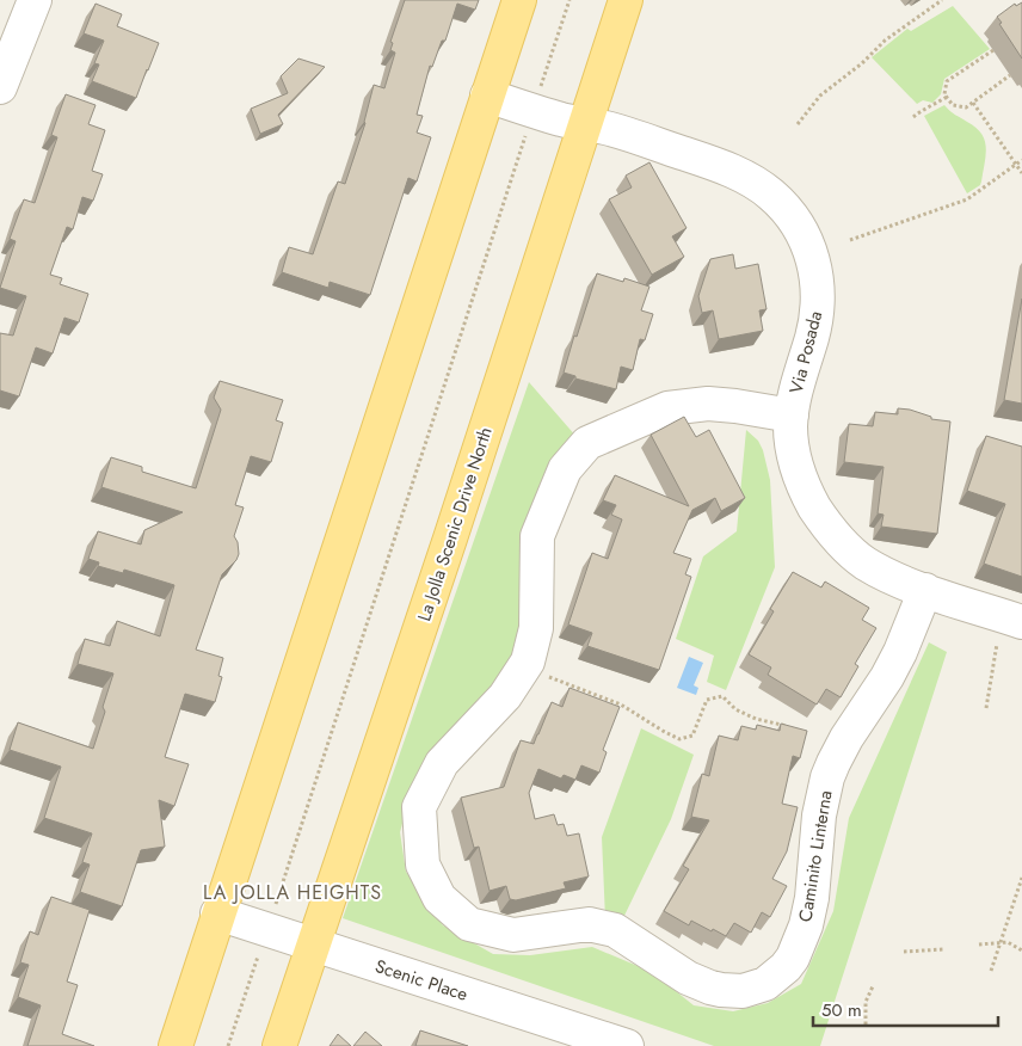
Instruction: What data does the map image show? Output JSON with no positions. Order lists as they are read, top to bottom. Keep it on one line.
{"streets":{"main road":["La Jolla Scenic Drive North"],"street":["Via Posada","Caminito Linterna","Scenic Place"]},"crossings":[["Via Posada","La Jolla Scenic Drive North"],["Via Posada","Caminito Linterna"],["La Jolla Scenic Drive North","Scenic Place"]],"districts":["LA JOLLA HEIGHTS"],"scale_bar":"50 m"}
